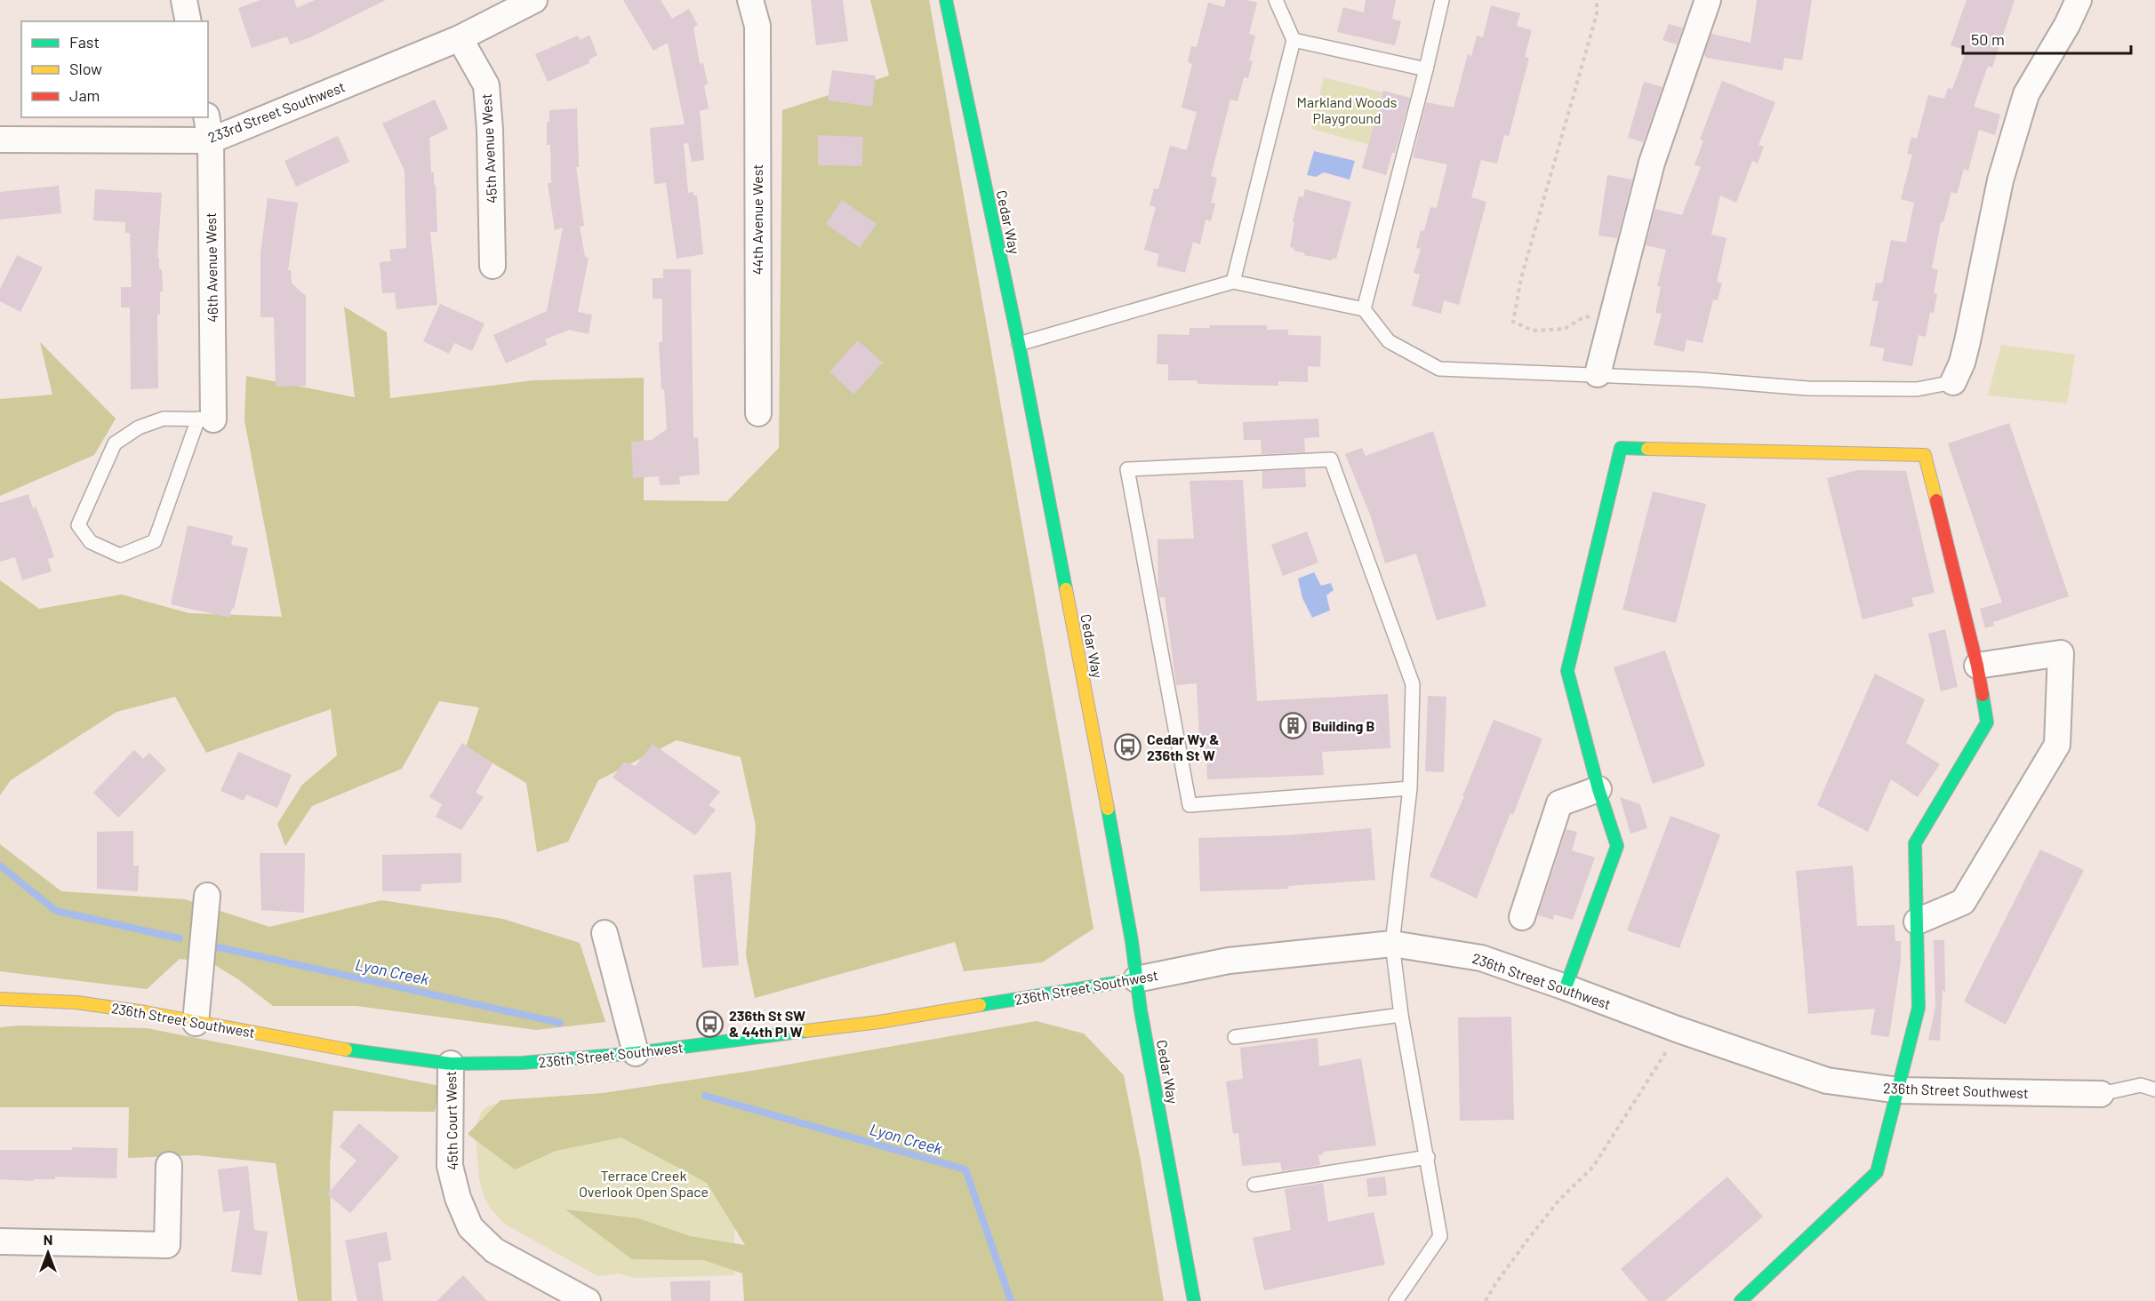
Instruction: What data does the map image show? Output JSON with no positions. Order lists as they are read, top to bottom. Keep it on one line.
{"streets":{"main road":["Cedar Way","236th Street Southwest"],"street":["233rd Street Southwest","45th Avenue West","44th Avenue West","46th Avenue West","45th Court West"]},"crossings":[["233rd Street Southwest","45th Avenue West"],["233rd Street Southwest","46th Avenue West"],["Cedar Way","236th Street Southwest"],["236th Street Southwest","45th Court West"]],"water":["Lyon Creek"],"parks":["Markland Woods Playground","Terrace Creek Overlook Open Space"],"places":{"building":["Building B"],"bus stop":["Cedar Wy & 236th St W","236th St SW & 44th Pl W"]},"legend":["Fast","Slow","Jam"],"scale_bar":"50 m","north":"top"}
